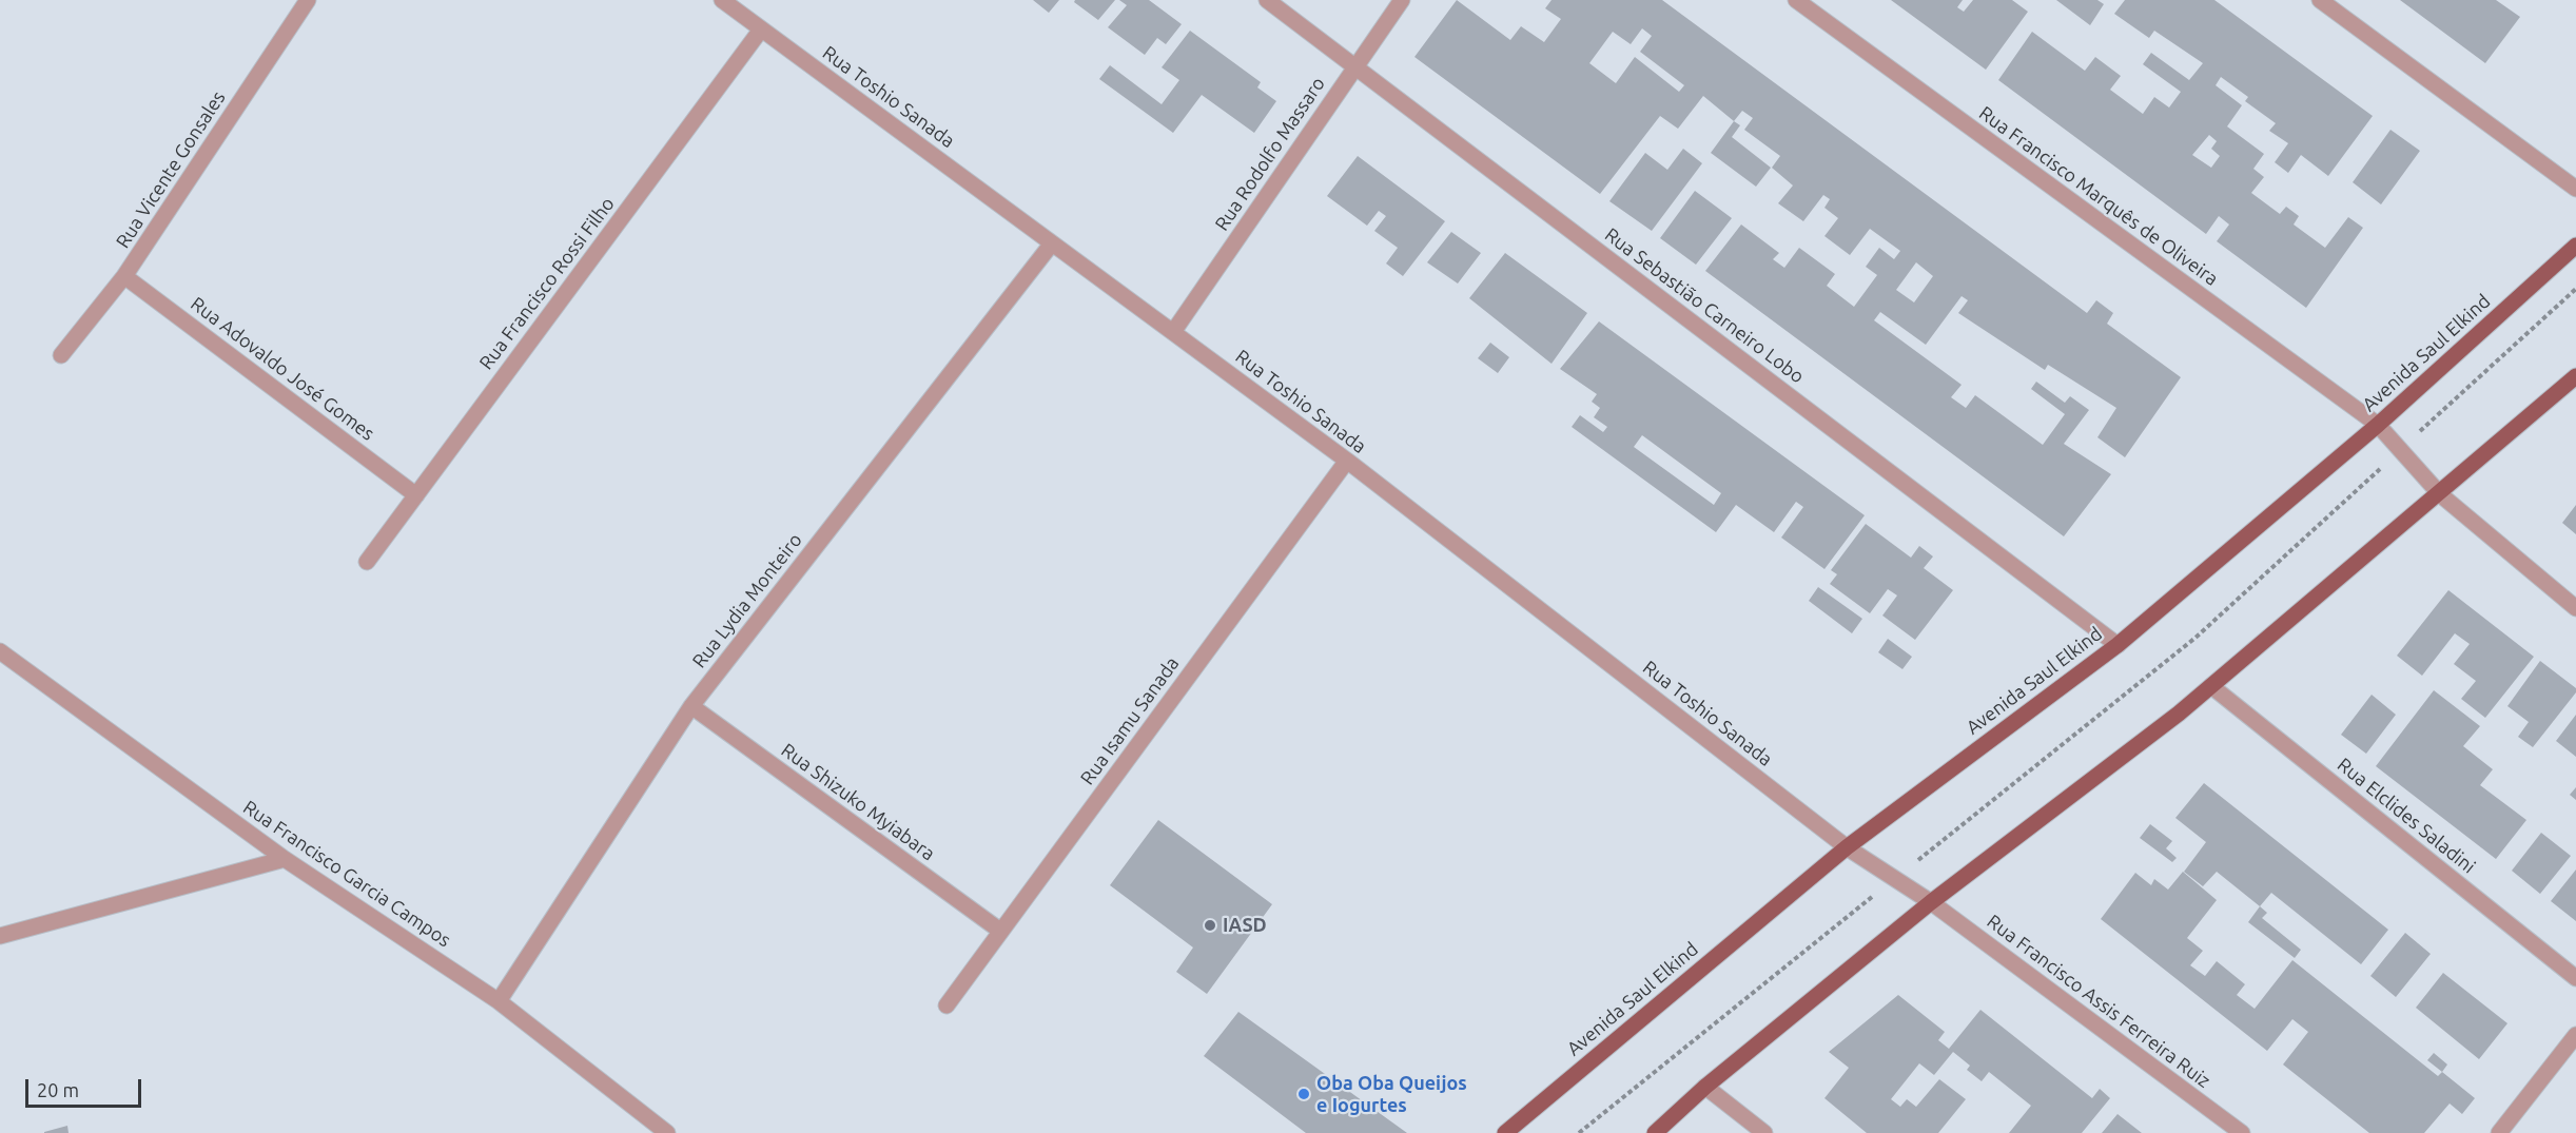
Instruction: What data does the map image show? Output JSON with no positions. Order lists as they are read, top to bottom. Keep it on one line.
{"streets":{"main road":["Avenida Saul Elkind"],"street":["Rua Toshio Sanada","Rua Rodolfo Massaro","Rua Vicente Gonsales","Rua Francisco Marquês de Oliveira","Rua Francisco Rossi Filho","Rua Sebastião Carneiro Lobo","Rua Adovaldo José Gomes","Rua Lydia Monteiro","Rua Isamu Sanada","Rua Shizuko Myiabara","Rua Elclides Saladini","Rua Francisco Garcia Campos","Rua Francisco Assis Ferreira Ruiz"]},"crossings":[["Rua Toshio Sanada","Rua Rodolfo Massaro"],["Rua Toshio Sanada","Rua Francisco Rossi Filho"],["Rua Toshio Sanada","Avenida Saul Elkind"],["Rua Toshio Sanada","Rua Lydia Monteiro"],["Rua Toshio Sanada","Rua Isamu Sanada"],["Rua Toshio Sanada","Rua Francisco Assis Ferreira Ruiz"],["Rua Rodolfo Massaro","Rua Sebastião Carneiro Lobo"],["Rua Vicente Gonsales","Rua Adovaldo José Gomes"],["Rua Francisco Marquês de Oliveira","Avenida Saul Elkind"],["Rua Francisco Rossi Filho","Rua Adovaldo José Gomes"],["Rua Sebastião Carneiro Lobo","Avenida Saul Elkind"],["Rua Lydia Monteiro","Rua Shizuko Myiabara"],["Rua Lydia Monteiro","Rua Francisco Garcia Campos"],["Rua Isamu Sanada","Rua Shizuko Myiabara"]],"places":["IASD","Oba Oba Queijos e Iogurtes"],"scale_bar":"20 m"}
